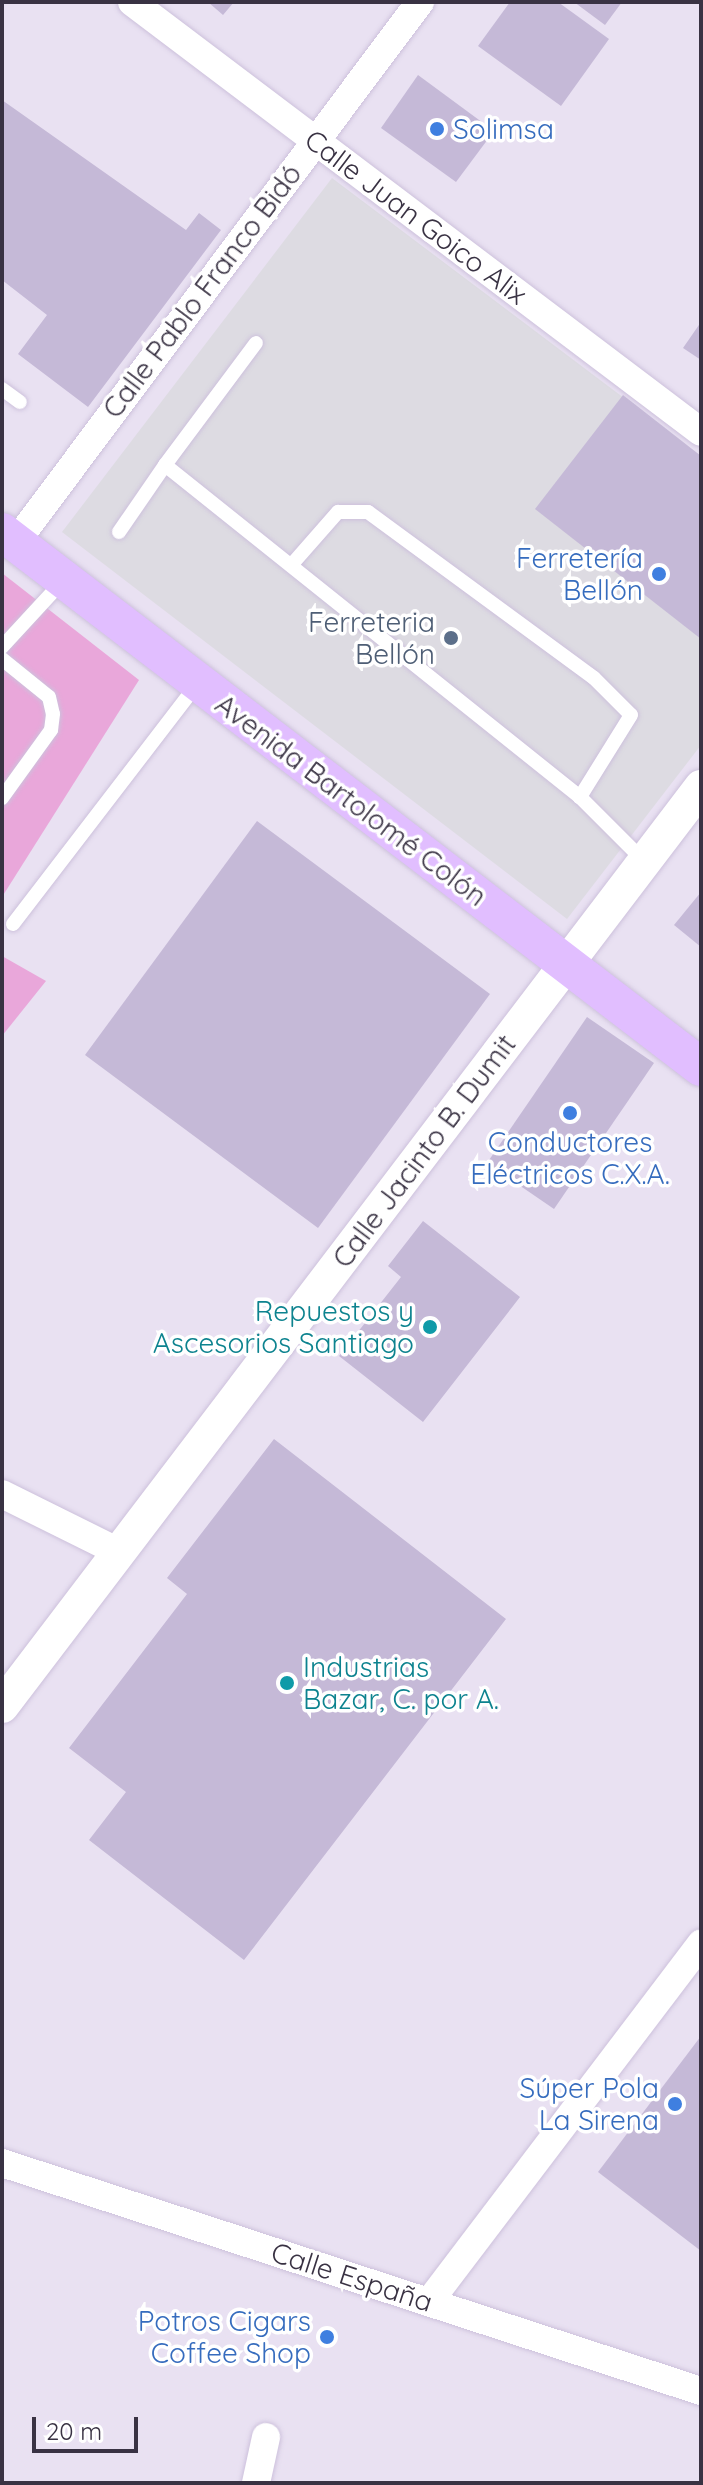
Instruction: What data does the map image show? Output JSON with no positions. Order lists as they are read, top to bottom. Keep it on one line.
{"streets":{"main road":["Avenida Bartolomé Colón"],"street":["Calle Juan Goico Alix","Calle Pablo Franco Bidó","Calle Jacinto B. Dumit","Calle España"]},"crossings":[["Calle Juan Goico Alix","Calle Pablo Franco Bidó"],["Calle Pablo Franco Bidó","Avenida Bartolomé Colón"],["Avenida Bartolomé Colón","Calle Jacinto B. Dumit"]],"places":["Solimsa","Ferretería Bellón","Ferreteria Bellón","Conductores Eléctricos C.X.A.","Repuestos y Ascesorios Santiago","Industrias Bazar, C. por A.","Súper Pola La Sirena","Potros Cigars Coffee Shop"],"scale_bar":"20 m"}
